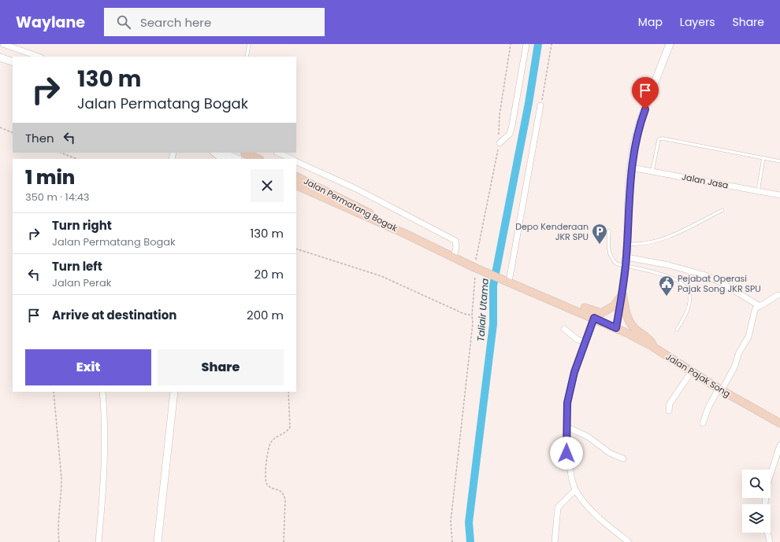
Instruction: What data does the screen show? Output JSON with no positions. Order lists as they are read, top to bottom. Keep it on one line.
{"streets":{"main road":["Jalan Permatang Bogak","Jalan Pajak Song"],"street":["Jalan Jasa"]},"crossings":[["Jalan Permatang Bogak","Jalan Pajak Song"]],"water":["Taliair Utama"],"places":{"parking":["Depo Kenderaan JKR SPU"],"public building":["Pejabat Operasi Pajak Song JKR SPU"]},"page":{"header":"Waylane","search":"Search here","nav":["Map","Layers","Share"],"turn":["130 m","Jalan Permatang Bogak"],"then":"Then","heading":["1 min","350 m · 14:43"],"list":[{"name":"Turn right","note":"Jalan Permatang Bogak","value":"130 m"},{"name":"Turn left","note":"Jalan Perak","value":"20 m"},{"name":"Arrive at destination","value":"200 m"}],"buttons":["Exit","Share"]}}
